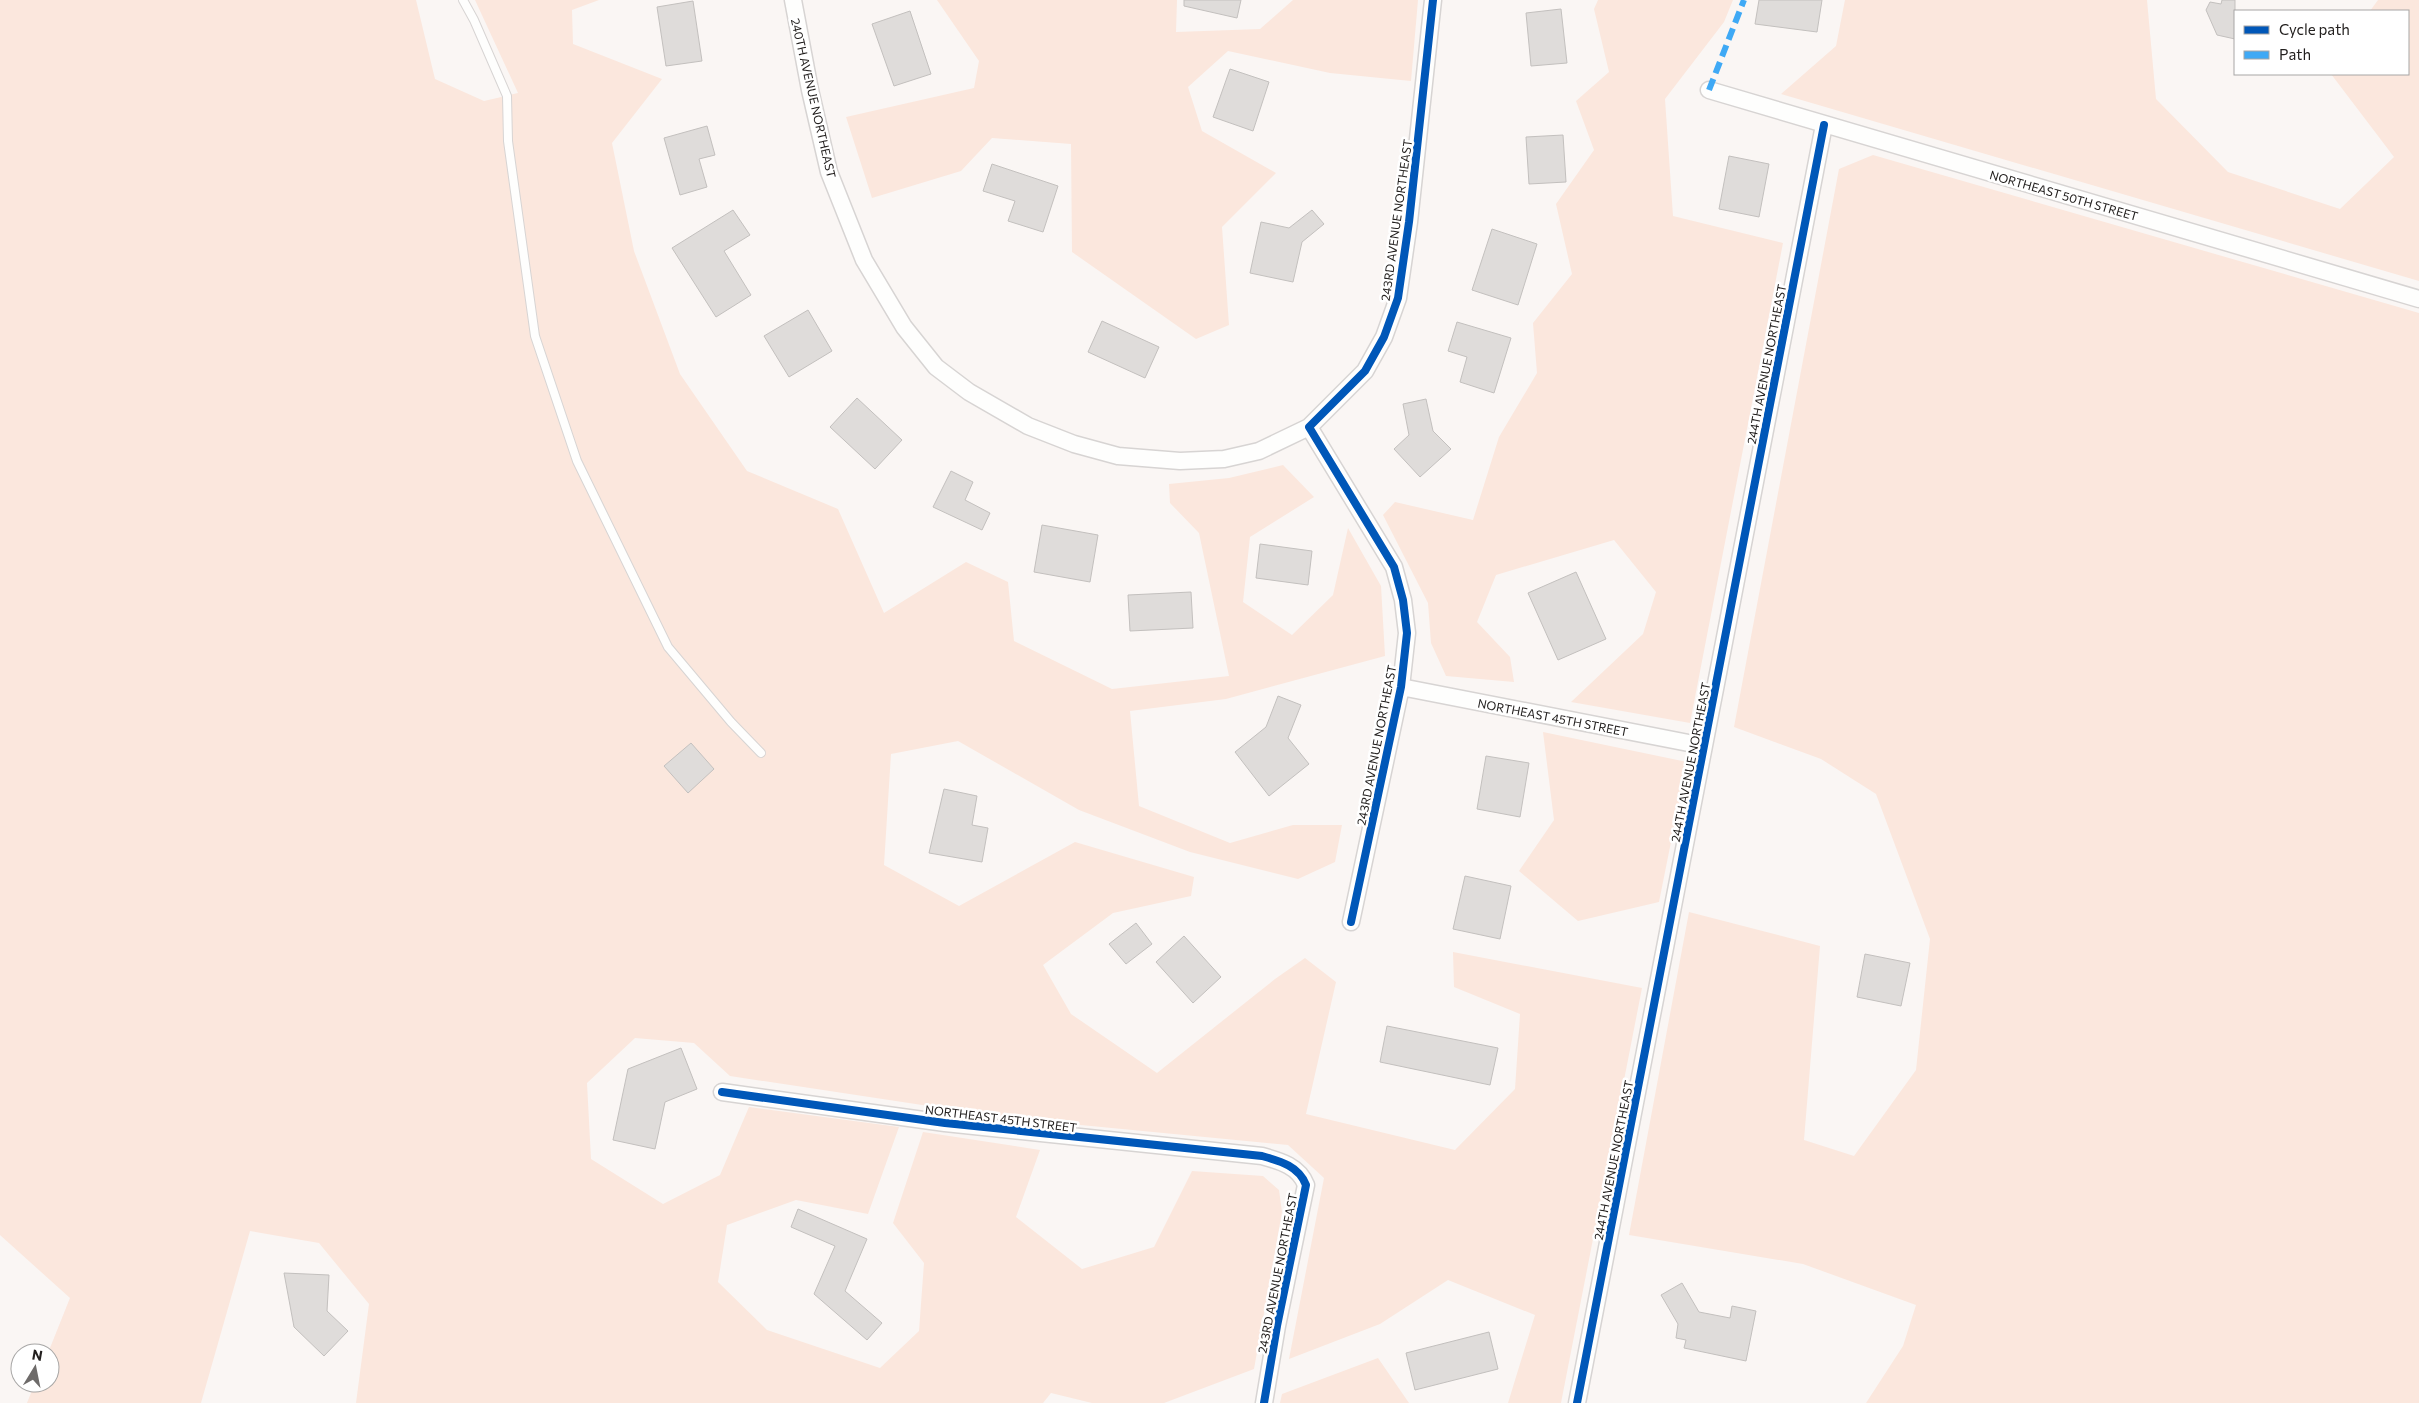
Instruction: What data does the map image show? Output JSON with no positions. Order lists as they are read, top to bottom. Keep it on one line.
{"streets":{"street":["240TH AVENUE NORTHEAST","NORTHEAST 50TH STREET","243RD AVENUE NORTHEAST","244TH AVENUE NORTHEAST","NORTHEAST 45TH STREET"]},"crossings":[["240TH AVENUE NORTHEAST","243RD AVENUE NORTHEAST"],["NORTHEAST 50TH STREET","244TH AVENUE NORTHEAST"],["243RD AVENUE NORTHEAST","NORTHEAST 45TH STREET"],["244TH AVENUE NORTHEAST","NORTHEAST 45TH STREET"]],"legend":["Cycle path","Path"],"north":"top"}
